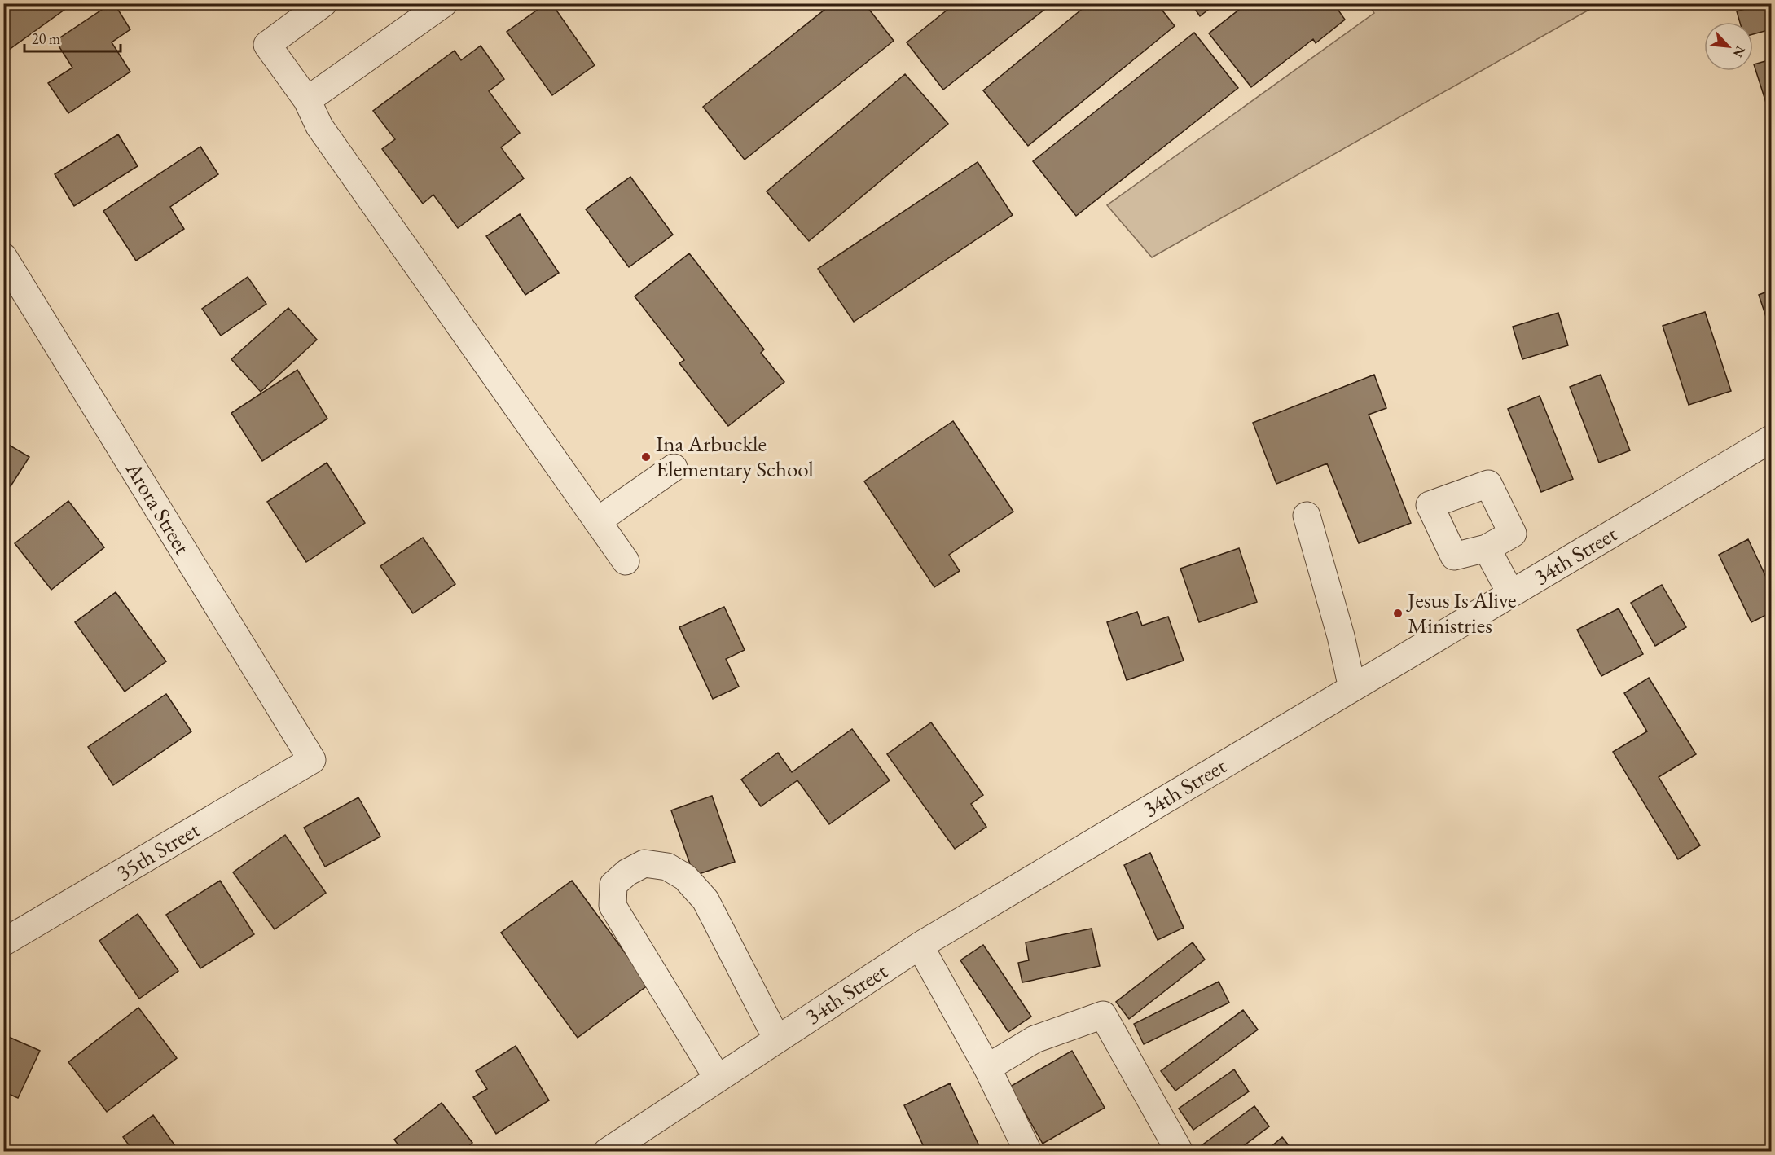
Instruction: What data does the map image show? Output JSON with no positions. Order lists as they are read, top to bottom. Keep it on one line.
{"streets":{"street":["Arora Street","34th Street","35th Street"]},"crossings":[["Arora Street","35th Street"]],"places":["Ina Arbuckle Elementary School","Jesus Is Alive Ministries"],"scale_bar":"20 m","north":"bottom right"}
